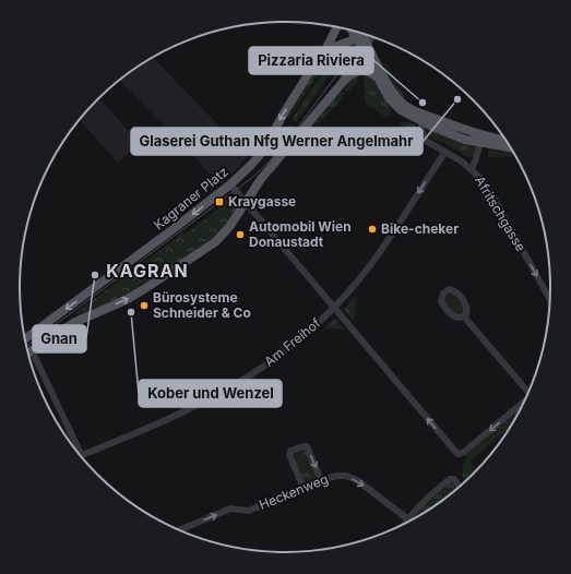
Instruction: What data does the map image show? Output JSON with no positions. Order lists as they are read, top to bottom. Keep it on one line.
{"streets":{"main road":["Kagraner Platz"],"street":["Afritschgasse","Am Freihof","Heckenweg"]},"crossings":[["Afritschgasse","Am Freihof"]],"one_way":["Afritschgasse","Am Freihof","Heckenweg"],"districts":["KAGRAN"],"places":{"other":["Glaserei Guthan Nfg Werner Angelmahr","Pizzaria Riviera","Bike-cheker","Automobil Wien Donaustadt","Gnan","Bürosysteme Schneider & Co","Kober und Wenzel"],"transit":["Kraygasse"]}}
